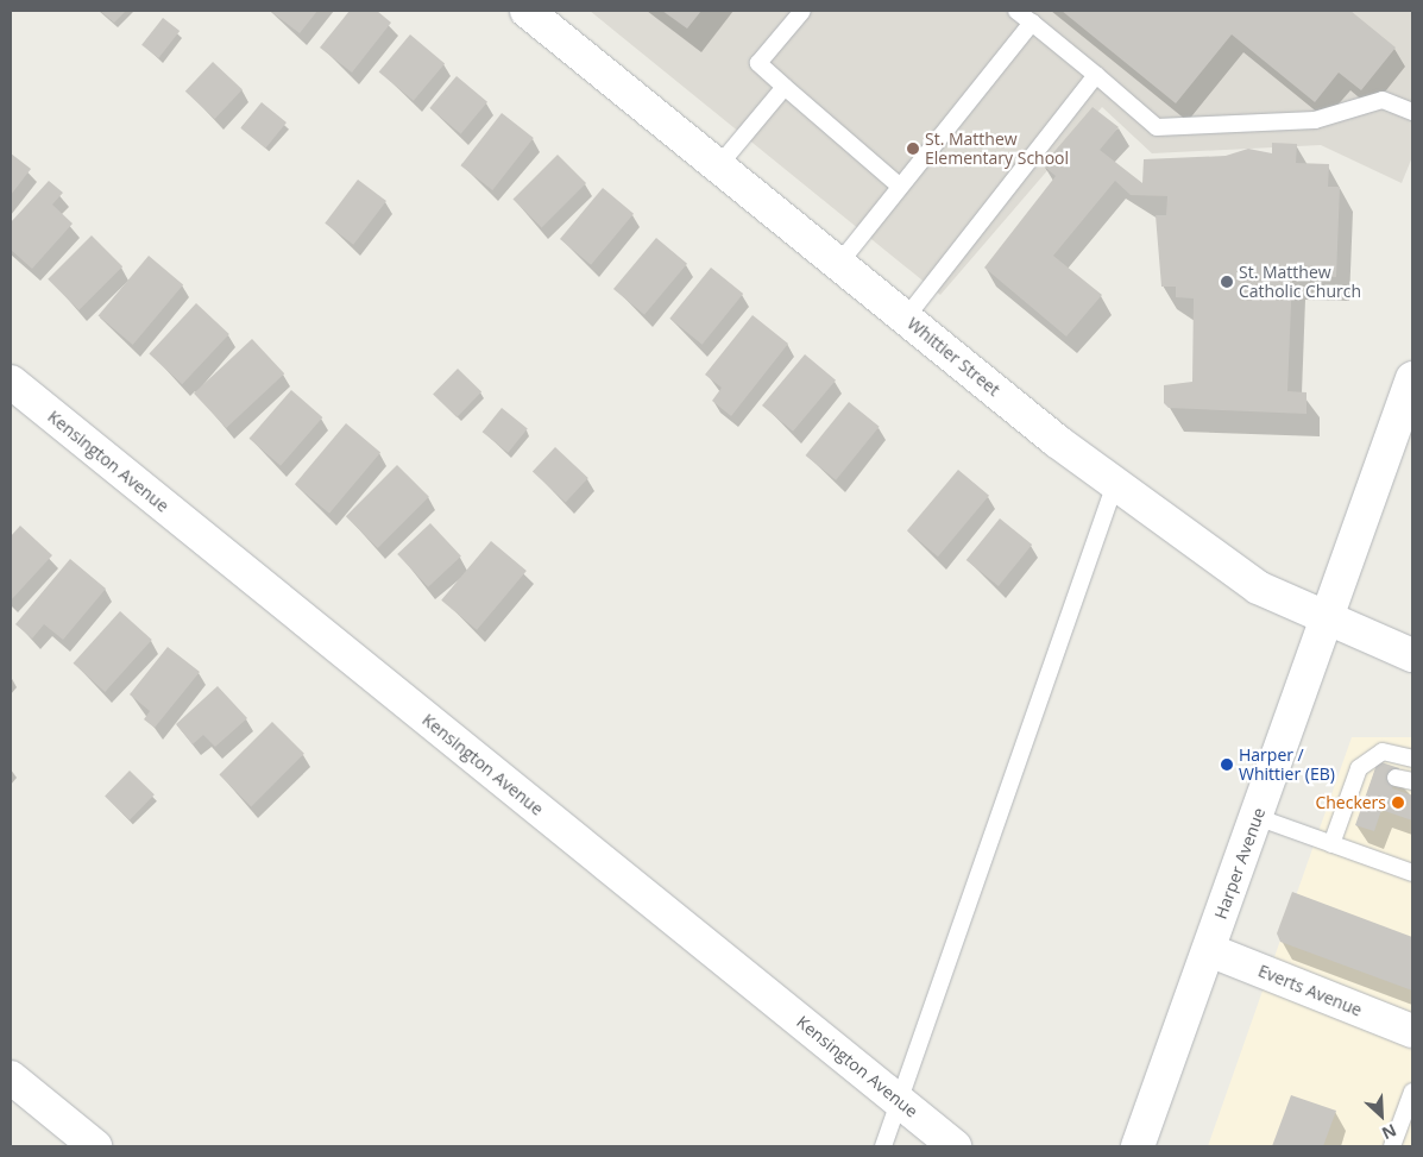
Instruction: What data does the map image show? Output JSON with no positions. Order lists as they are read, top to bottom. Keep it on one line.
{"streets":{"street":["Whittier Street","Kensington Avenue","Harper Avenue","Everts Avenue"]},"crossings":[["Whittier Street","Harper Avenue"],["Harper Avenue","Everts Avenue"]],"places":["St. Matthew Elementary School","St. Matthew Catholic Church","Harper / Whittier (EB)","Checkers"],"north":"bottom right"}
